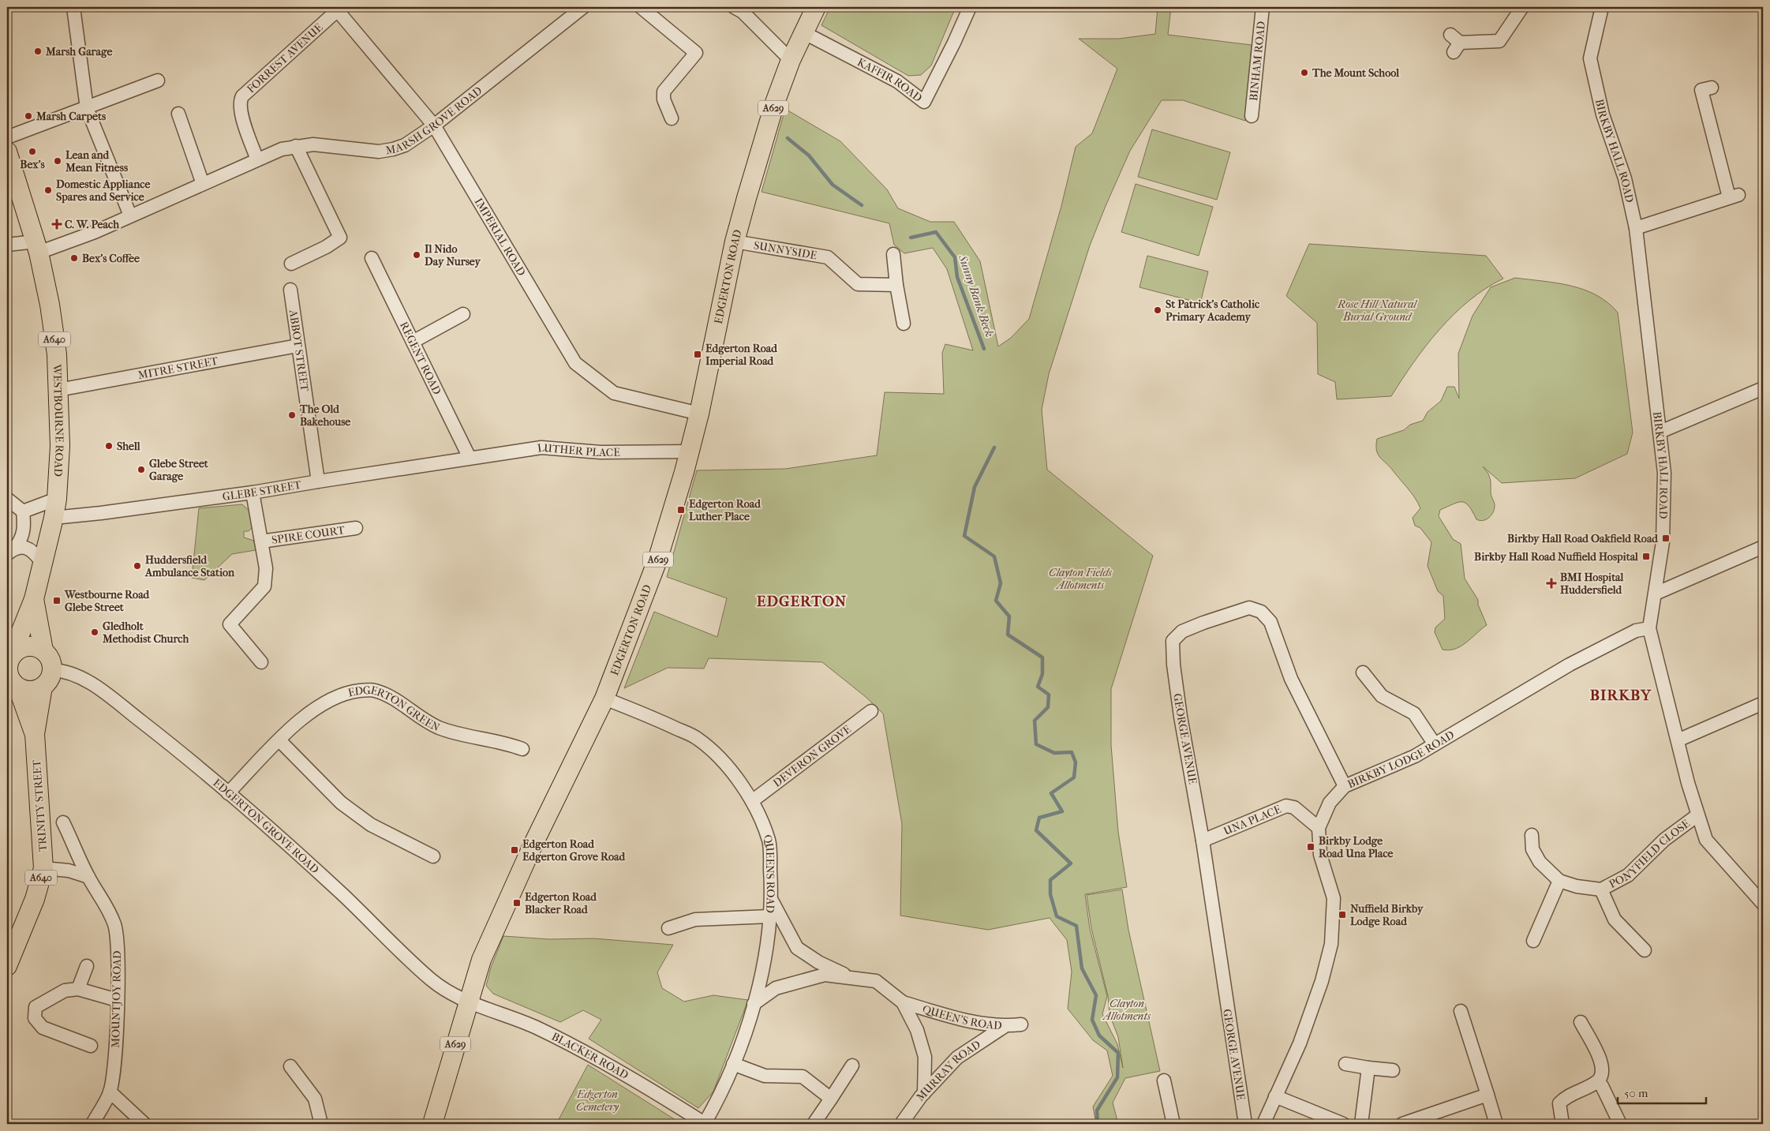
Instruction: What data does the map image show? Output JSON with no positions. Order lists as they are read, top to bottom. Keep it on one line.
{"streets":{"highway":["A629","EDGERTON ROAD","A640","WESTBOURNE ROAD","TRINITY STREET"],"street":["FORREST AVENUE","BINHAM ROAD","KAFFIR ROAD","MARSH GROVE ROAD","BIRKBY HALL ROAD","IMPERIAL ROAD","SUNNYSIDE","ABBOT STREET","REGENT ROAD","MITRE STREET","LUTHER PLACE","GLEBE STREET","SPIRE COURT","EDGERTON GREEN","GEORGE AVENUE","DEVERON GROVE","BIRKBY LODGE ROAD","UNA PLACE","EDGERTON GROVE ROAD","PONYFIELD CLOSE","QUEENS ROAD","MOUNTJOY ROAD","QUEEN'S ROAD","BLACKER ROAD","MURRAY ROAD"]},"crossings":[["FORREST AVENUE","MARSH GROVE ROAD"],["FORREST AVENUE","IMPERIAL ROAD"],["KAFFIR ROAD","A629"],["A629","EDGERTON ROAD"],["A629","EDGERTON GROVE ROAD"],["A629","BLACKER ROAD"],["MARSH GROVE ROAD","IMPERIAL ROAD"],["MARSH GROVE ROAD","WESTBOURNE ROAD"],["BIRKBY HALL ROAD","BIRKBY LODGE ROAD"],["BIRKBY HALL ROAD","PONYFIELD CLOSE"],["IMPERIAL ROAD","EDGERTON ROAD"],["SUNNYSIDE","EDGERTON ROAD"],["EDGERTON ROAD","LUTHER PLACE"],["EDGERTON ROAD","EDGERTON GROVE ROAD"],["EDGERTON ROAD","QUEENS ROAD"],["EDGERTON ROAD","BLACKER ROAD"],["A640","WESTBOURNE ROAD"],["A640","TRINITY STREET"],["A640","EDGERTON GROVE ROAD"],["ABBOT STREET","MITRE STREET"],["ABBOT STREET","GLEBE STREET"],["REGENT ROAD","LUTHER PLACE"],["REGENT ROAD","GLEBE STREET"],["MITRE STREET","WESTBOURNE ROAD"],["WESTBOURNE ROAD","GLEBE STREET"],["WESTBOURNE ROAD","TRINITY STREET"],["WESTBOURNE ROAD","EDGERTON GROVE ROAD"],["LUTHER PLACE","GLEBE STREET"],["GLEBE STREET","SPIRE COURT"],["EDGERTON GREEN","EDGERTON GROVE ROAD"],["GEORGE AVENUE","BIRKBY LODGE ROAD"],["GEORGE AVENUE","UNA PLACE"],["DEVERON GROVE","QUEENS ROAD"],["BIRKBY LODGE ROAD","UNA PLACE"],["TRINITY STREET","EDGERTON GROVE ROAD"],["EDGERTON GROVE ROAD","BLACKER ROAD"],["QUEENS ROAD","BLACKER ROAD"],["QUEEN'S ROAD","MURRAY ROAD"]],"districts":["EDGERTON","BIRKBY"],"water":["Sunny Bank Beck"],"parks":["Rose Hill Natural Burial Ground","Clayton Fields Allotments","Clayton Allotments","Edgerton Cemetery"],"places":{"other":["Marsh Garage","The Mount School","Marsh Carpets","Bex's","Lean and Mean Fitness","Domestic Appliance Spares and Service","Il Nido Day Nursey","Bex's Coffee","St Patrick's Catholic Primary Academy","The Old Bakehouse","Shell","Glebe Street Garage","Huddersfield Ambulance Station","Gledholt Methodist Church"],"health":["C. W. Peach","BMI Hospital Huddersfield"],"transit":["Edgerton Road Imperial Road","Edgerton Road Luther Place","Birkby Hall Road Oakfield Road","Birkby Hall Road Nuffield Hospital","Westbourne Road Glebe Street","Birkby Lodge Road Una Place","Edgerton Road Edgerton Grove Road","Edgerton Road Blacker Road","Nuffield Birkby Lodge Road"]},"scale_bar":"50 m"}
